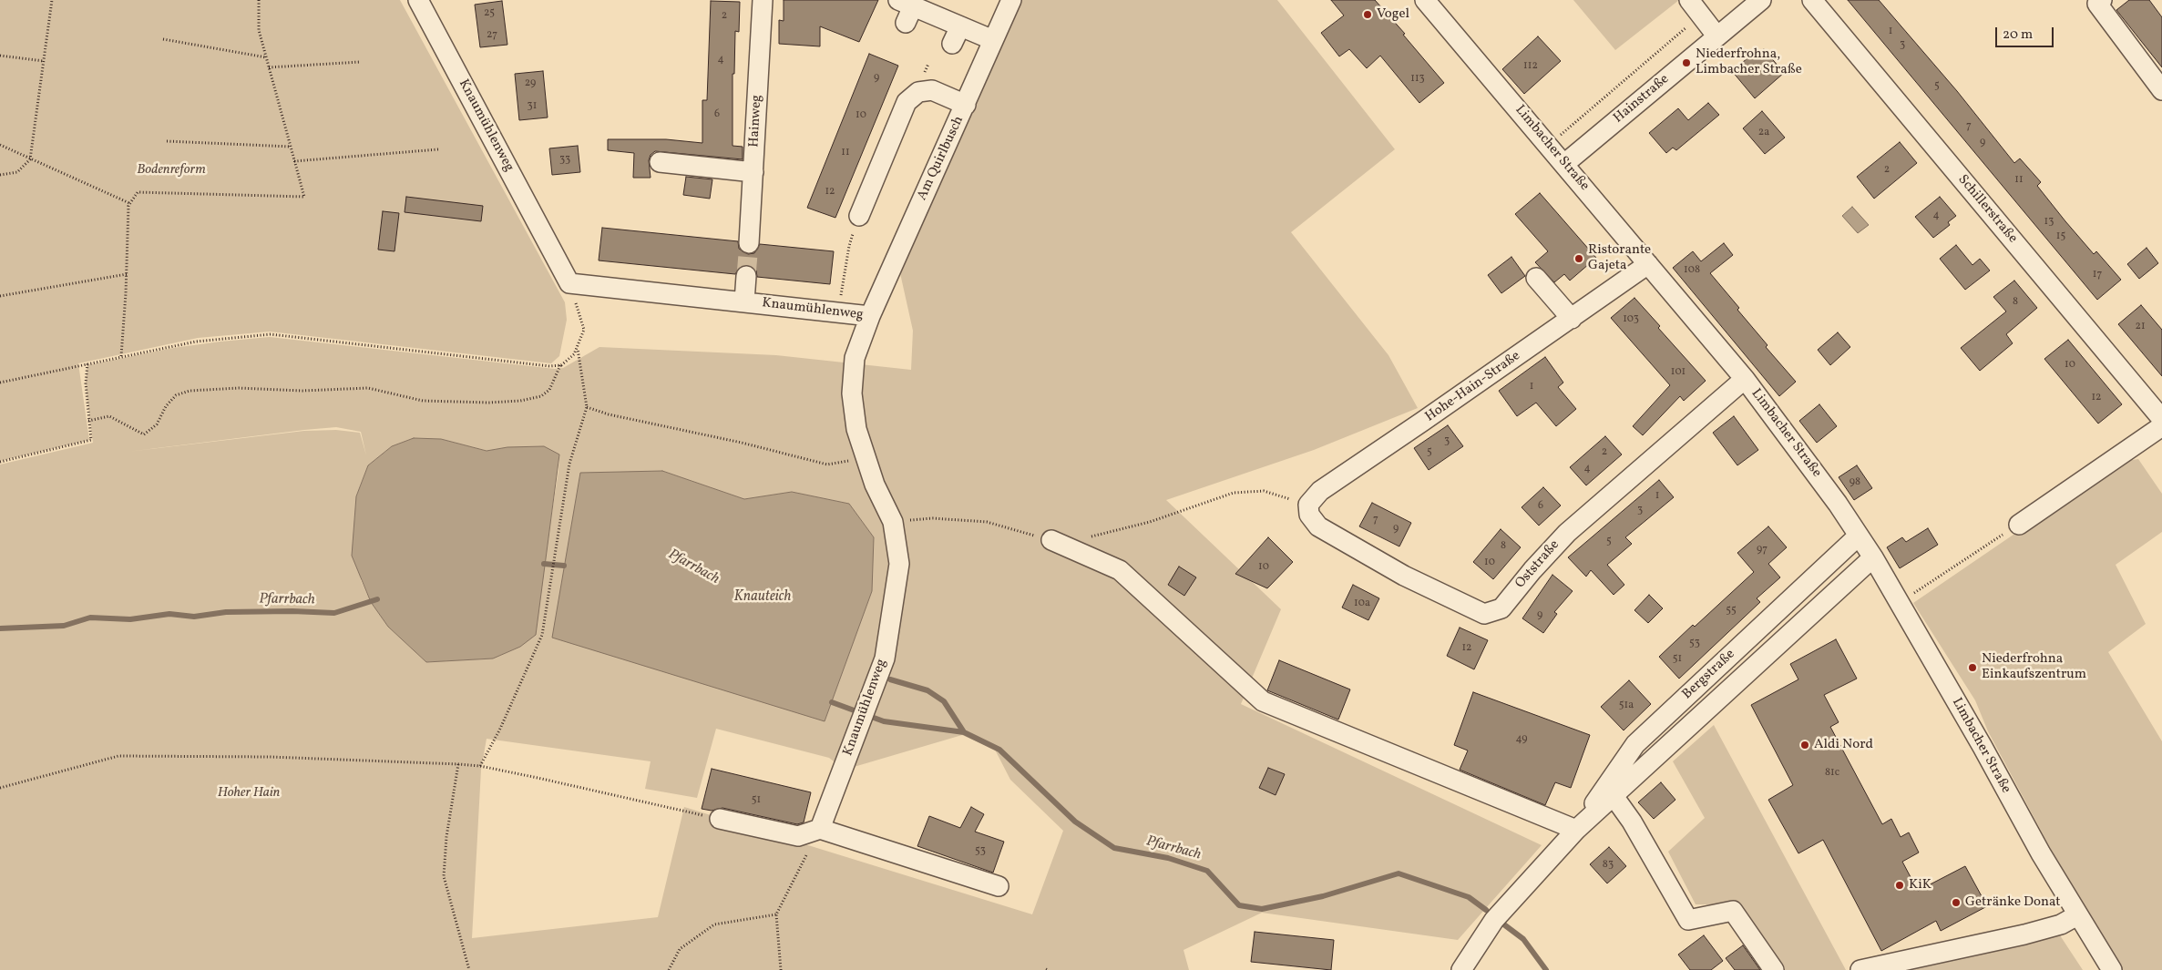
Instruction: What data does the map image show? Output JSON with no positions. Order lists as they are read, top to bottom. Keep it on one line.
{"streets":{"street":["Hainstraße","Hainweg","Knaumühlenweg","Limbacher Straße","Am Quirlbusch","Schillerstraße","Hohe-Hain-Straße","Oststraße","Bergstraße"]},"crossings":[["Hainstraße","Limbacher Straße"],["Knaumühlenweg","Am Quirlbusch"],["Limbacher Straße","Hohe-Hain-Straße"],["Limbacher Straße","Oststraße"],["Limbacher Straße","Bergstraße"],["Hohe-Hain-Straße","Oststraße"]],"water":["Pfarrbach","Knauteich"],"parks":["Bodenreform","Hoher Hain"],"places":["Vogel","Niederfrohna, Limbacher Straße","Ristorante Gajeta","Niederfrohna Einkaufszentrum","Aldi Nord","KiK","Getränke Donat"],"house_numbers":["25","2","1","27","3","4","112","9","113","29","5","31","6","10","7","2a","9","11","33","2","11","12","4","13","15","108","17","8","103","21","10","101","1","12","3","5","2","4","98","1","6","3","7","9","5","8","97","10","10","10a","55","9","53","12","51","51a","49","81c","51","53","83"],"scale_bar":"20 m"}
